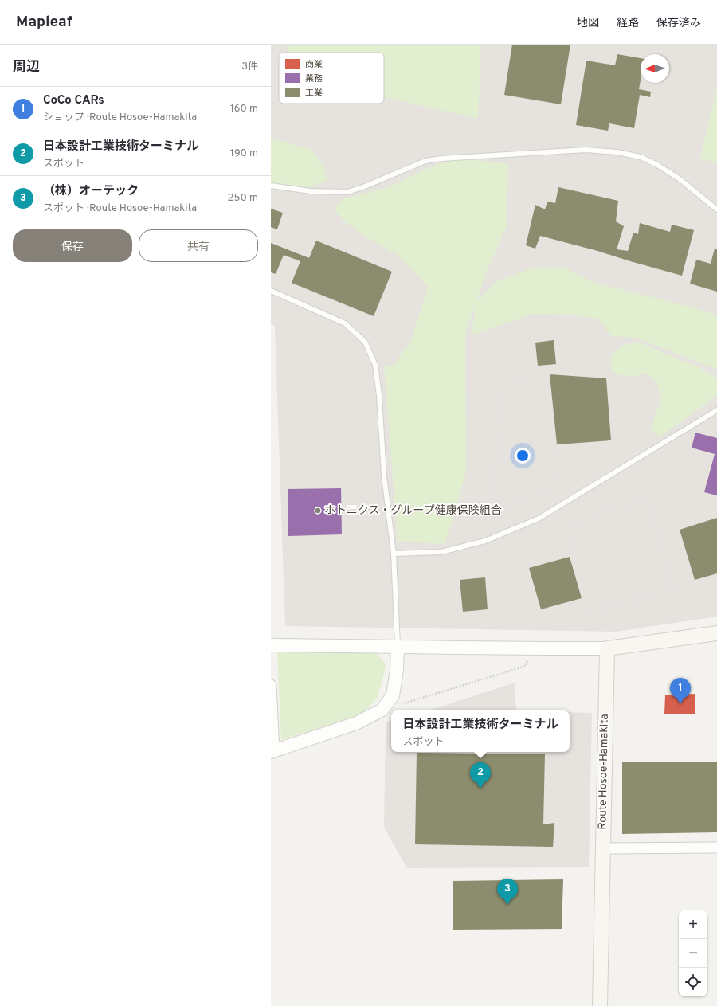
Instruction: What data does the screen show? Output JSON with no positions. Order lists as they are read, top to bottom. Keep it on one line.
{"streets":{"main road":["Route Hosoe-Hamakita"]},"places":["ホトニクス・グループ健康保険組合"],"legend":["商業","業務","工業"],"north":"left","page":{"header":"Mapleaf","nav":["地図","経路","保存済み"],"heading":["周辺","3件"],"list":[{"mark":"1","name":"CoCo CARs","note":"ショップ · Route Hosoe-Hamakita","value":"160 m"},{"mark":"2","name":"日本設計工業技術ターミナル","note":"スポット","value":"190 m"},{"mark":"3","name":"（株）オーテック","note":"スポット · Route Hosoe-Hamakita","value":"250 m"}],"buttons":["保存","共有"],"pins":["1","2","3"],"popup":["日本設計工業技術ターミナル","スポット"],"map_buttons":["+","−"]}}
